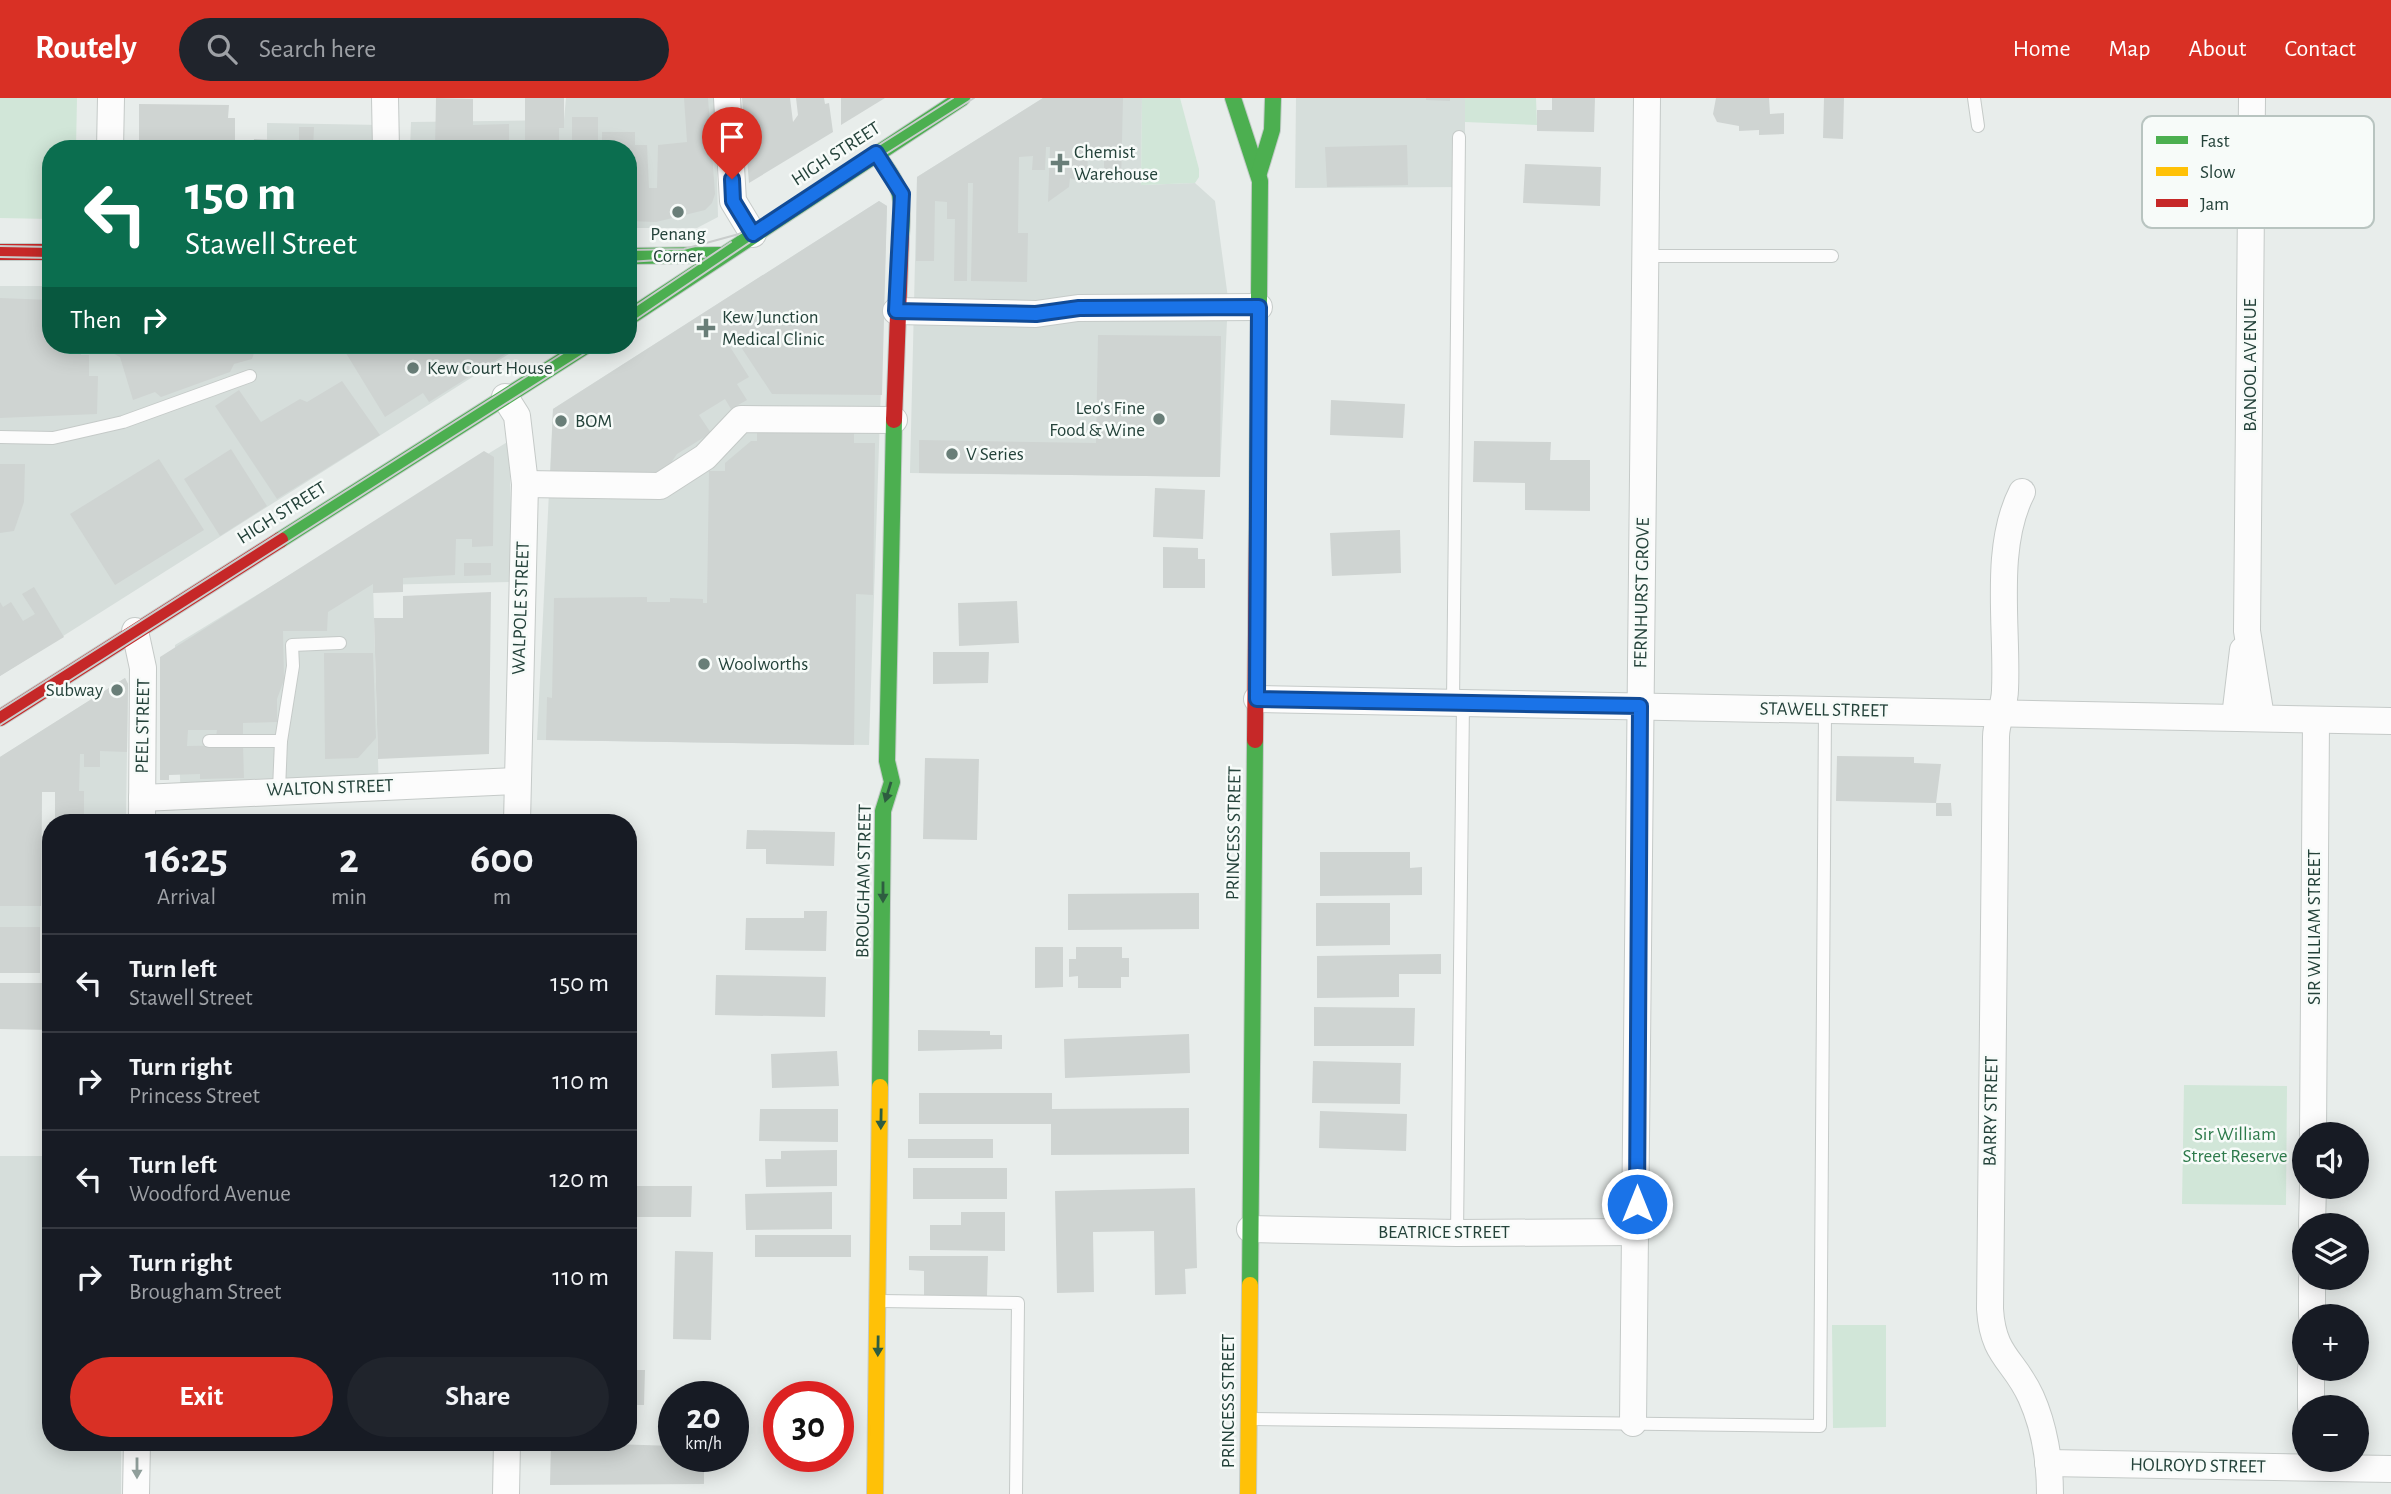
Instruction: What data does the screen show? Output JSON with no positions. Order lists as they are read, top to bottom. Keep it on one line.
{"streets":{"main road":["HIGH STREET","PRINCESS STREET","BROUGHAM STREET"],"street":["BANOOL AVENUE","FERNHURST GROVE","WALPOLE STREET","STAWELL STREET","PEEL STREET","WALTON STREET","SIR WILLIAM STREET","BARRY STREET","BEATRICE STREET","HOLROYD STREET"]},"crossings":[["HIGH STREET","WALPOLE STREET"],["HIGH STREET","PEEL STREET"],["HIGH STREET","BROUGHAM STREET"],["BANOOL AVENUE","STAWELL STREET"],["FERNHURST GROVE","STAWELL STREET"],["FERNHURST GROVE","BEATRICE STREET"],["WALPOLE STREET","WALTON STREET"],["STAWELL STREET","PRINCESS STREET"],["STAWELL STREET","SIR WILLIAM STREET"],["STAWELL STREET","BARRY STREET"],["PEEL STREET","WALTON STREET"],["PRINCESS STREET","BEATRICE STREET"],["BARRY STREET","HOLROYD STREET"]],"one_way":["BROUGHAM STREET"],"parks":["Sir William Street Reserve"],"places":{"health":["Chemist Warehouse","Kew Junction Medical Clinic"],"other":["Penang Corner","Kew Court House","Leo's Fine Food & Wine","BOM","V Series","Woolworths","Subway"]},"legend":["Fast","Slow","Jam"],"page":{"header":"Routely","search":"Search here","nav":["Home","Map","About","Contact"],"turn":["150 m","Stawell Street"],"then":"Then","eta":["16:25","Arrival","2","min","600","m"],"list":[{"name":"Turn left","note":"Stawell Street","value":"150 m"},{"name":"Turn right","note":"Princess Street","value":"110 m"},{"name":"Turn left","note":"Woodford Avenue","value":"120 m"},{"name":"Turn right","note":"Brougham Street","value":"110 m"}],"map_buttons":["+","−"],"buttons":["Exit","Share"],"speed":"20 km/h","limit":"30"}}
